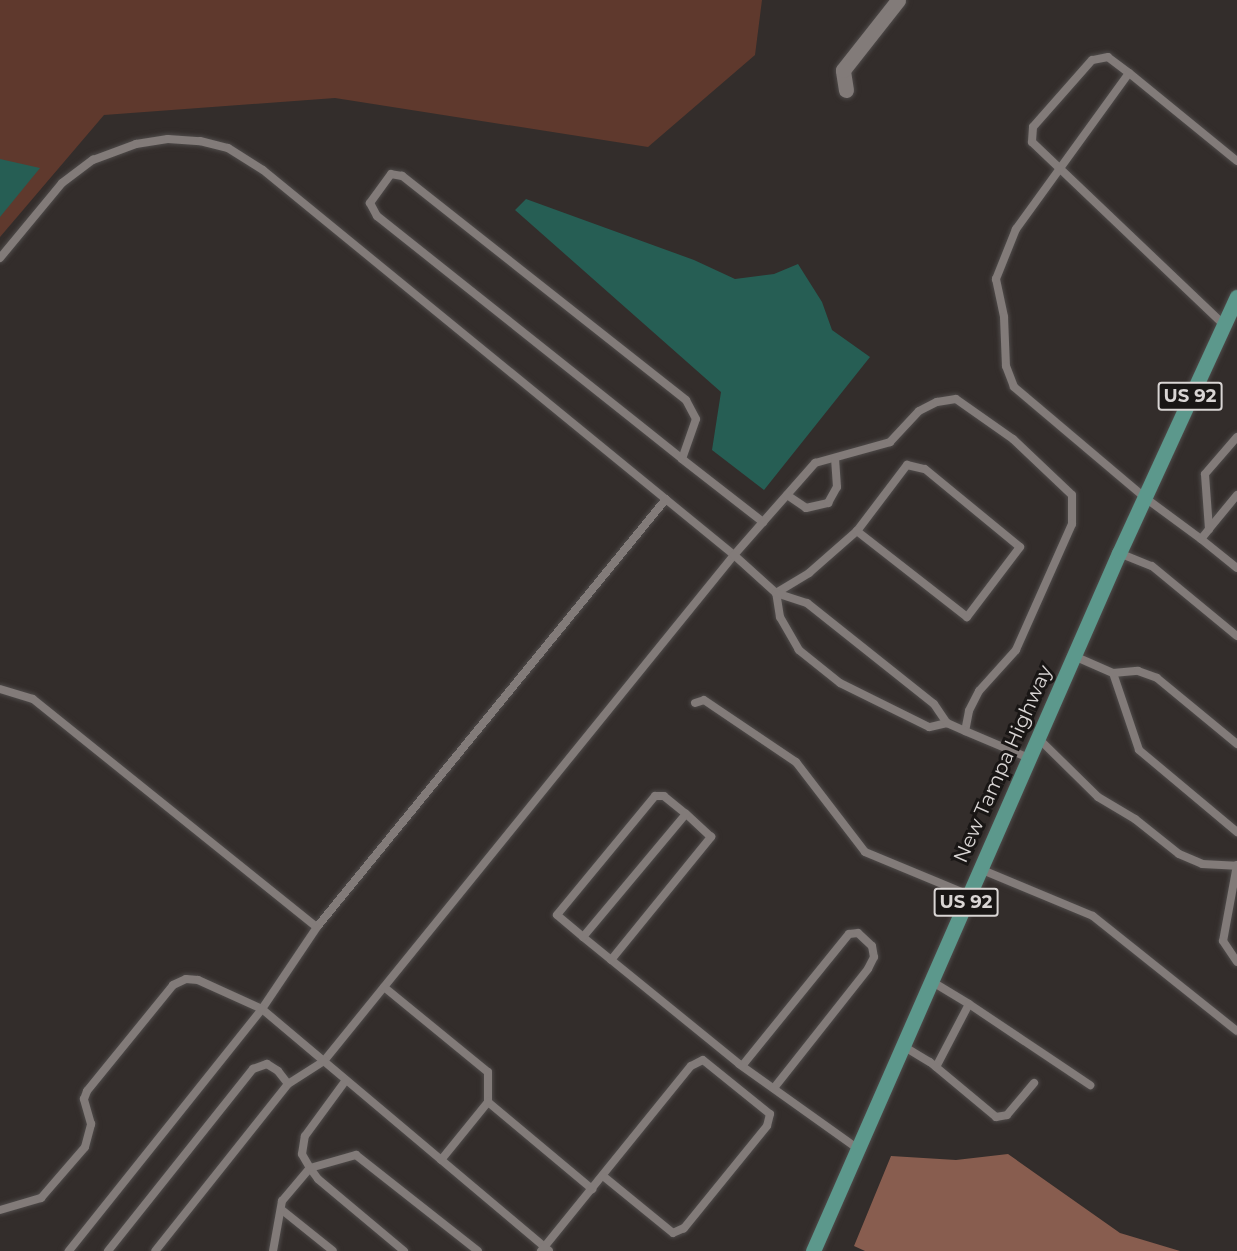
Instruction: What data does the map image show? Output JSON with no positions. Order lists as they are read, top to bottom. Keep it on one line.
{"streets":{"main road":["US 92","New Tampa Highway"]}}
